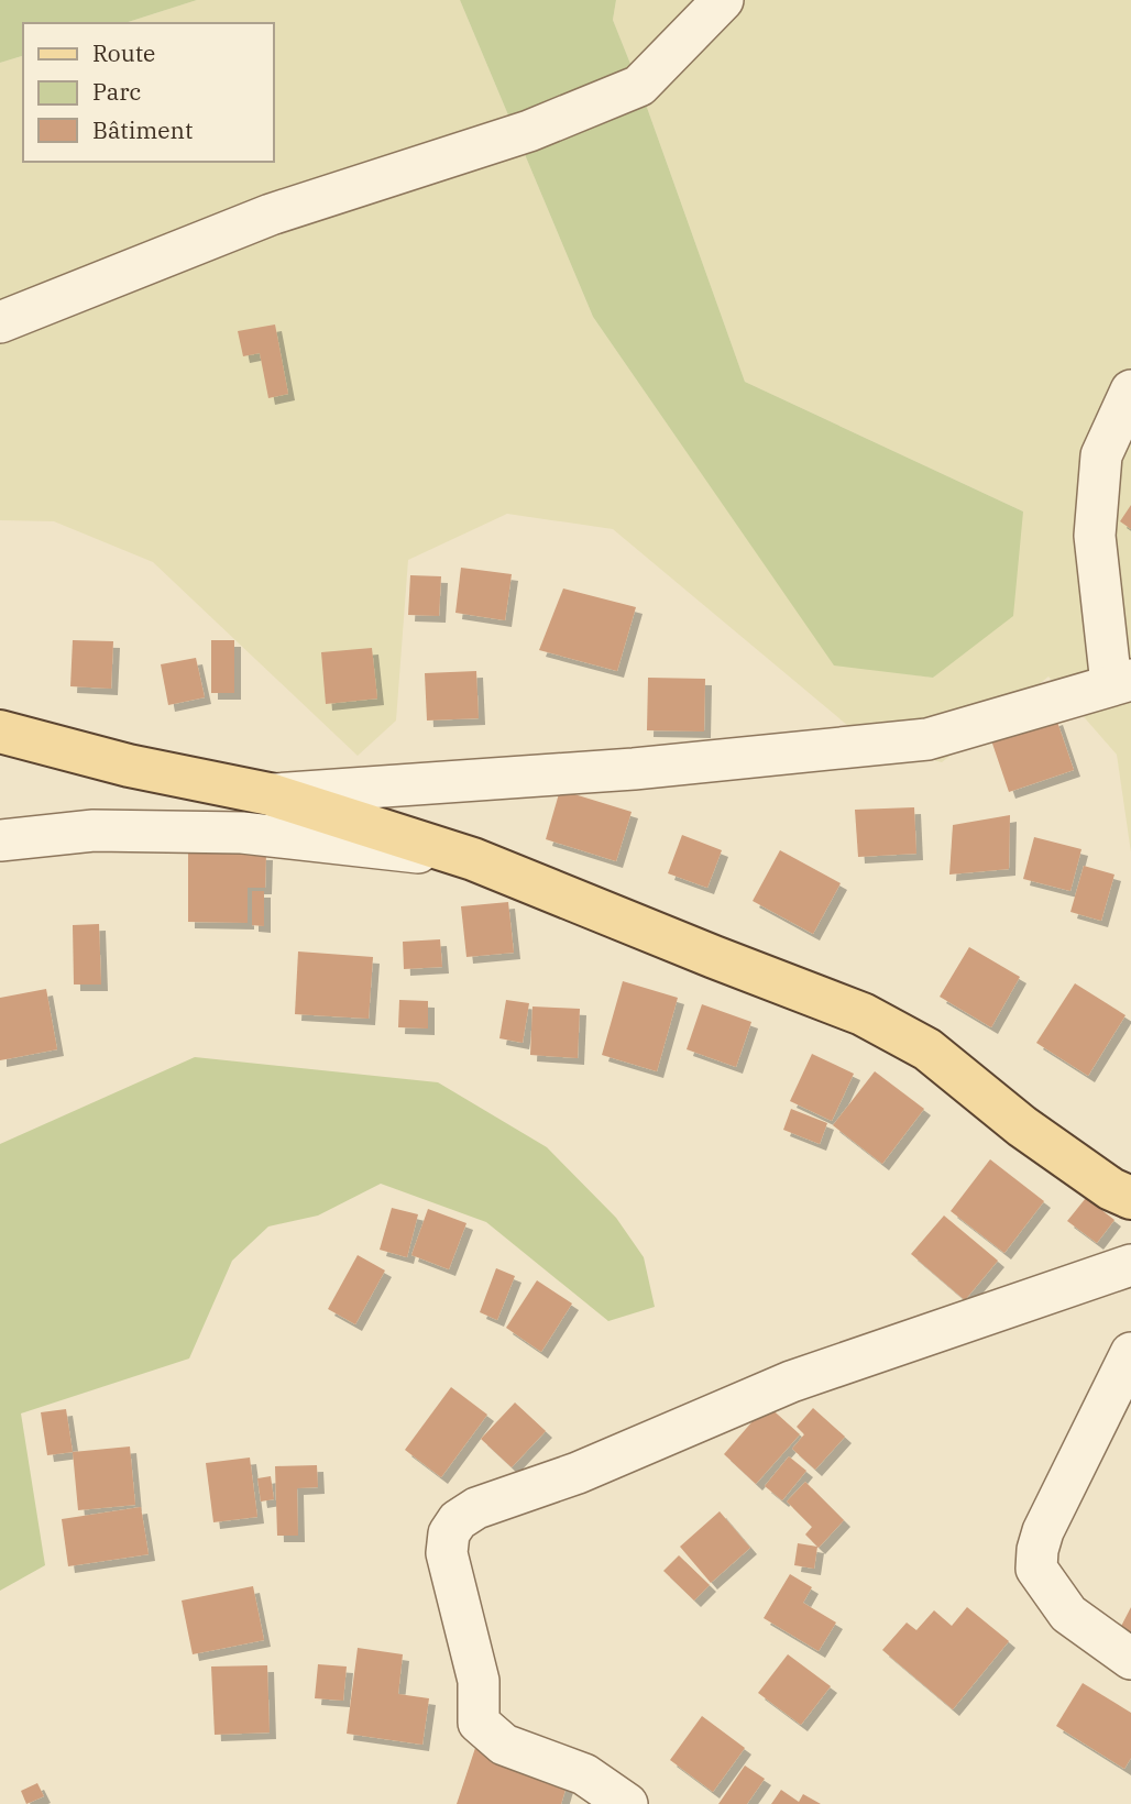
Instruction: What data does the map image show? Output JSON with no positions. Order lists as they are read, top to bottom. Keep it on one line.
{"legend":["Route","Parc","Bâtiment"]}
